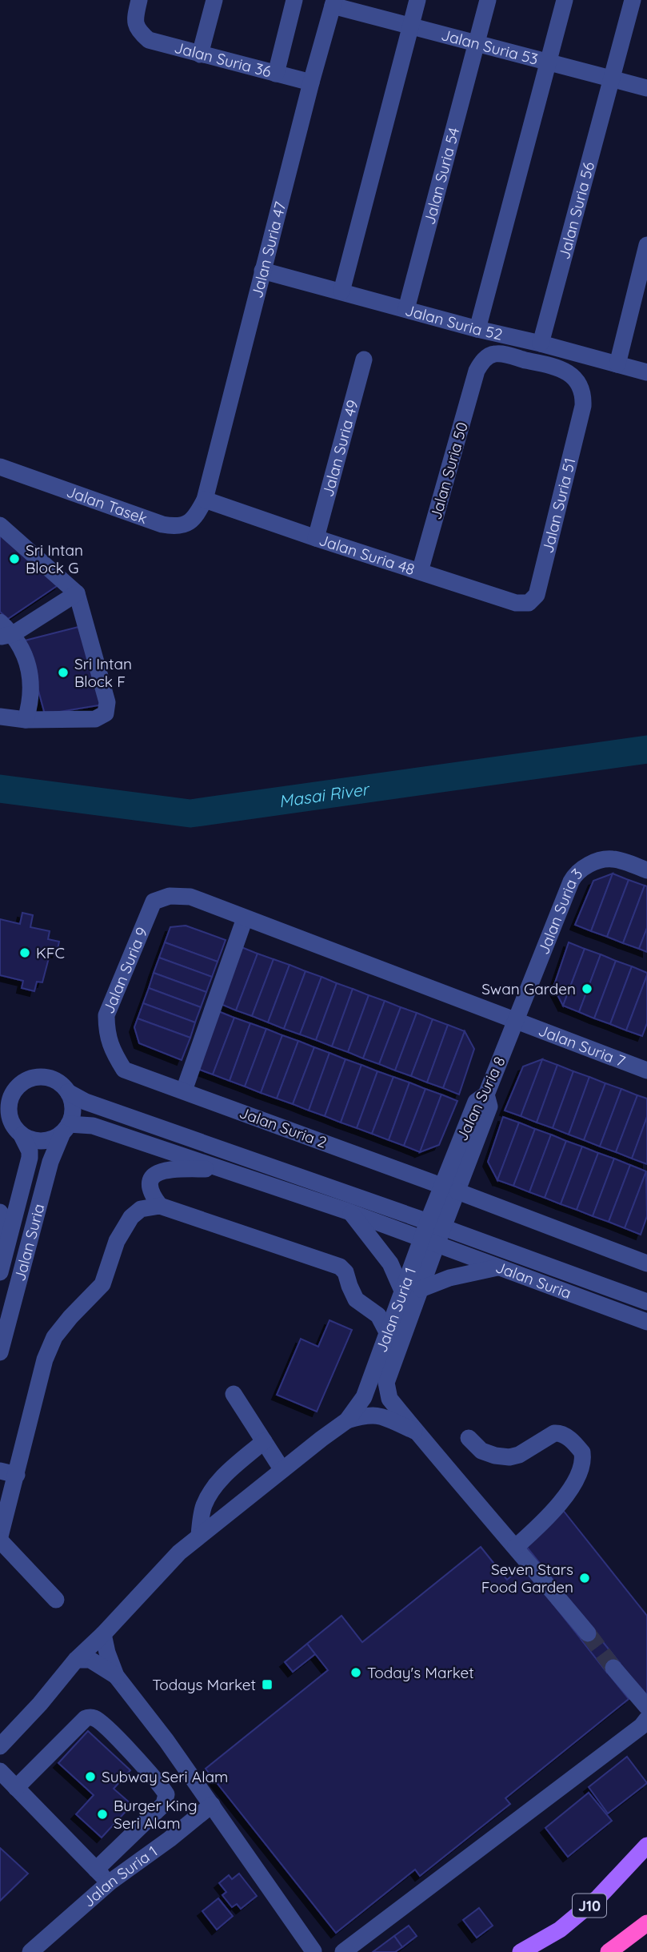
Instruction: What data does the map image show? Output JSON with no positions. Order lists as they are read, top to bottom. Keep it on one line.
{"streets":{"main road":["J10"],"street":["Jalan Suria 53","Jalan Suria 36","Jalan Suria 54","Jalan Suria 56","Jalan Suria 47","Jalan Suria 52","Jalan Suria 49","Jalan Suria 50","Jalan Tasek","Jalan Suria 51","Jalan Suria 48","Jalan Suria 3","Jalan Suria 9","Jalan Suria 7","Jalan Suria 8","Jalan Suria 2","Jalan Suria","Jalan Suria 1"]},"crossings":[["Jalan Suria 53","Jalan Suria 54"],["Jalan Suria 53","Jalan Suria 56"],["Jalan Suria 53","Jalan Suria 47"],["Jalan Suria 36","Jalan Suria 47"],["Jalan Suria 54","Jalan Suria 52"],["Jalan Suria 56","Jalan Suria 52"],["Jalan Suria 47","Jalan Suria 52"],["Jalan Suria 47","Jalan Tasek"],["Jalan Suria 47","Jalan Suria 48"],["Jalan Suria 49","Jalan Suria 48"],["Jalan Suria 50","Jalan Suria 51"],["Jalan Suria 50","Jalan Suria 48"],["Jalan Tasek","Jalan Suria 48"],["Jalan Suria 51","Jalan Suria 48"],["Jalan Suria 3","Jalan Suria 7"],["Jalan Suria 3","Jalan Suria 8"],["Jalan Suria 9","Jalan Suria 7"],["Jalan Suria 9","Jalan Suria 2"],["Jalan Suria 7","Jalan Suria 8"],["Jalan Suria 8","Jalan Suria 2"],["Jalan Suria 8","Jalan Suria"],["Jalan Suria 8","Jalan Suria 1"],["Jalan Suria","Jalan Suria 1"]],"water":["Masai River"],"places":{"other":["Sri Intan Block G","Sri Intan Block F","KFC","Swan Garden","Seven Stars Food Garden","Today's Market","Subway Seri Alam","Burger King Seri Alam"],"transit":["Todays Market"]}}
